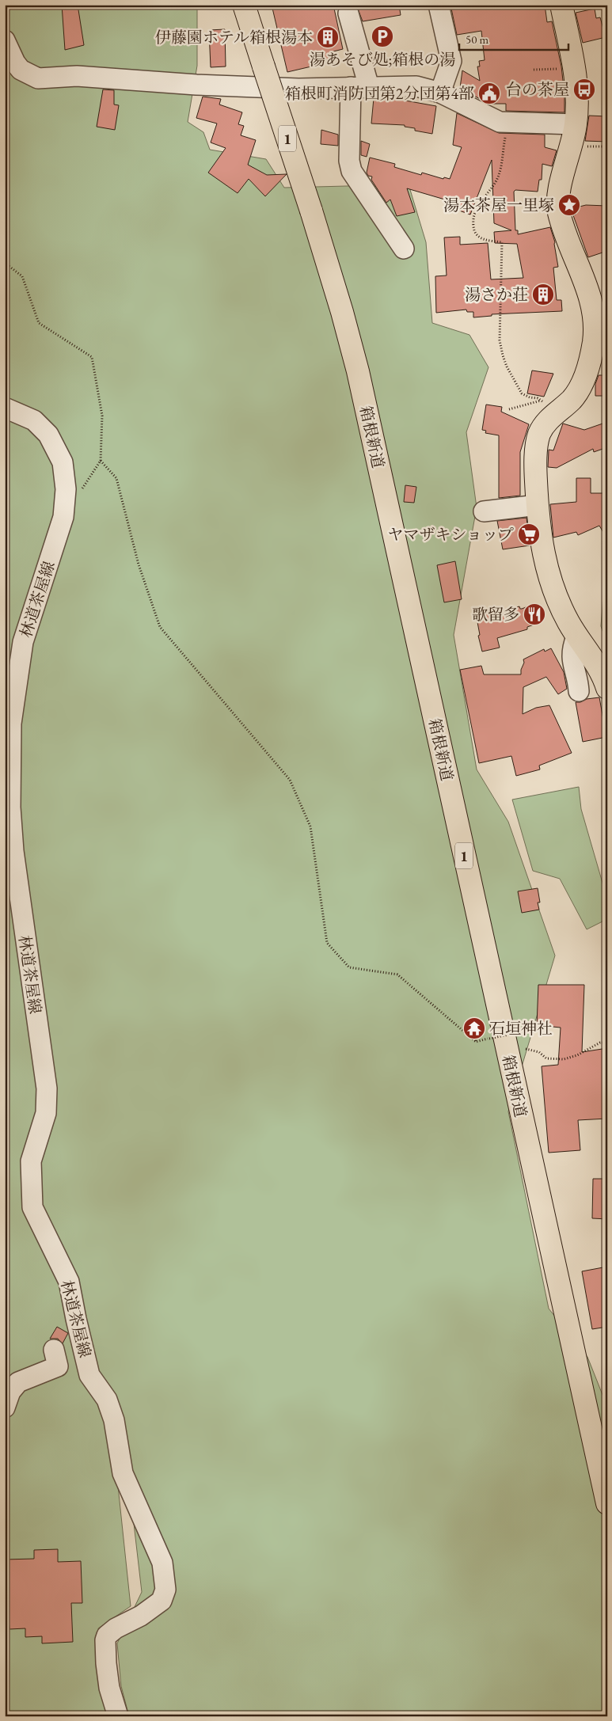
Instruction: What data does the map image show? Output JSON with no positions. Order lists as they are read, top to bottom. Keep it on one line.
{"streets":{"main road":["1","箱根新道"],"street":["林道茶屋線"]},"places":{"parking":["湯あそび処;箱根の湯"],"building":["伊藤園ホテル箱根湯本","湯さか荘"],"bus stop":["台の茶屋"],"public building":["箱根町消防団第2分団第4部"],"place":["湯本茶屋一里塚"],"supermarket":["ヤマザキショップ"],"restaurant":["歌留多"],"temple":["石垣神社"]},"scale_bar":"50 m"}
